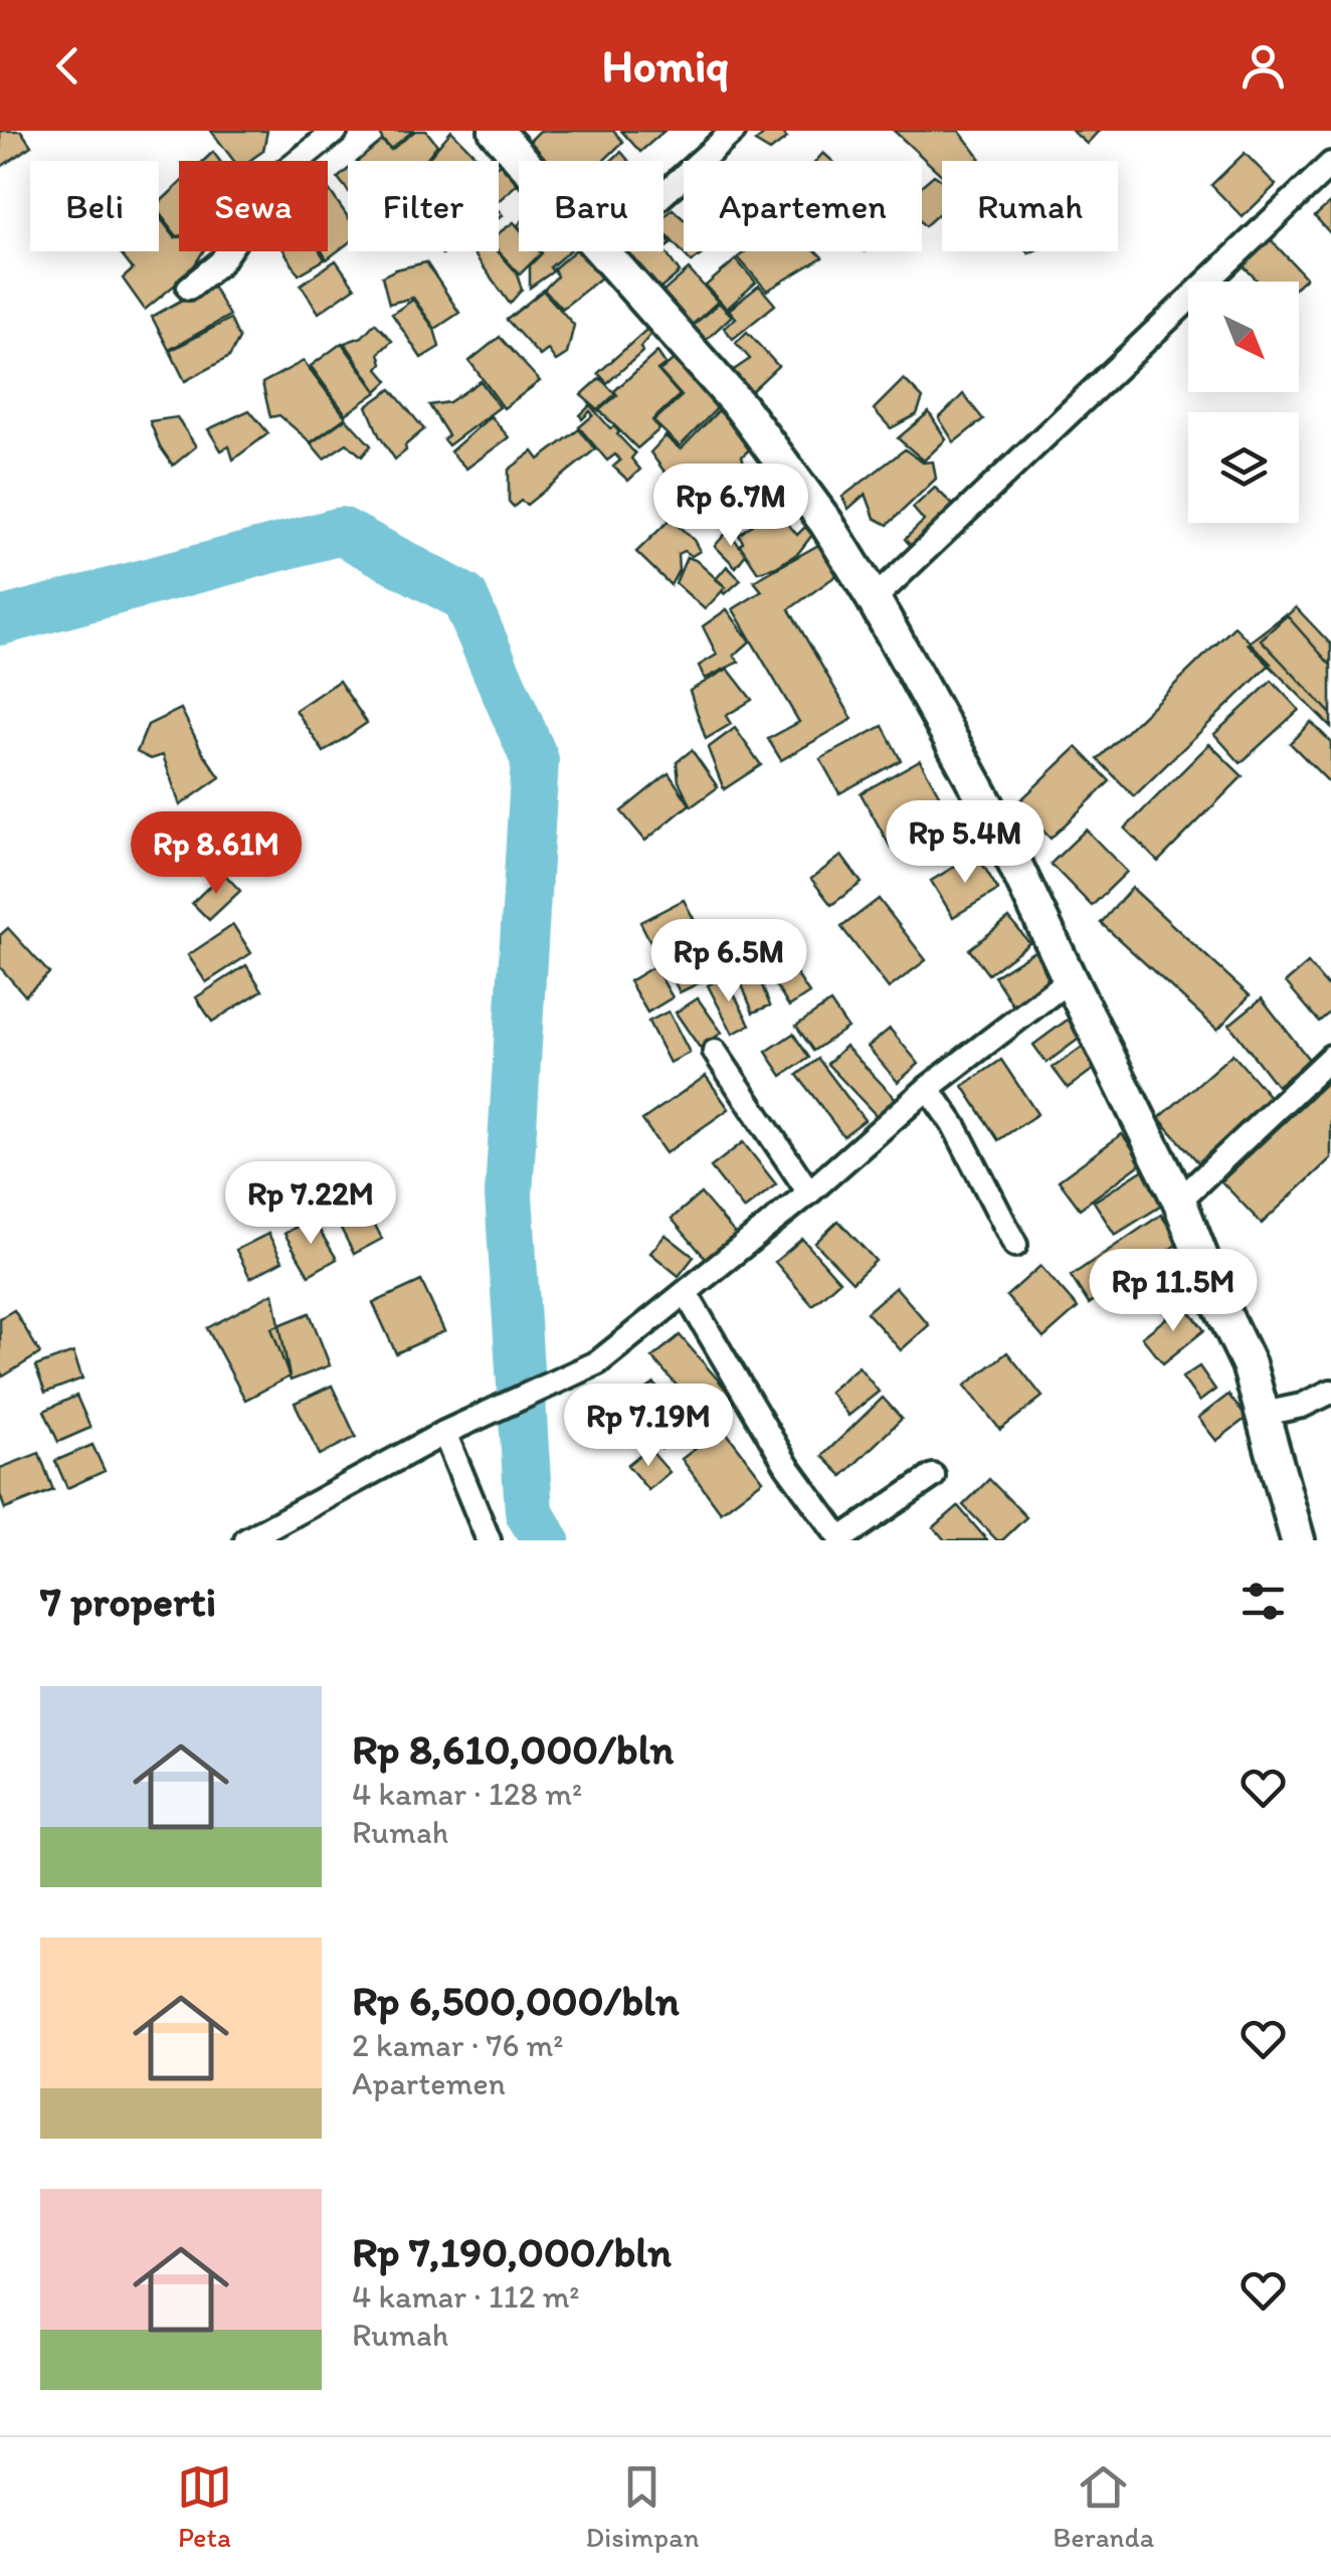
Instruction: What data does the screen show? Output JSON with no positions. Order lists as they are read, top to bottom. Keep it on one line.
{"north":"bottom right","page":{"header":"Homiq","chip":["Beli","Sewa","Filter","Baru","Apartemen","Rumah"],"price":["Rp 6.7M","Rp 5.4M","Rp 8.61M","Rp 6.5M","Rp 7.22M","Rp 11.5M","Rp 7.19M"],"heading":"7 properti","list":[{"name":"Rp 8,610,000/bln","note":"4 kamar · 128 m² · Rumah"},{"name":"Rp 6,500,000/bln","note":"2 kamar · 76 m² · Apartemen"},{"name":"Rp 7,190,000/bln","note":"4 kamar · 112 m² · Rumah"}],"tabs":["Peta","Disimpan","Beranda"]}}
